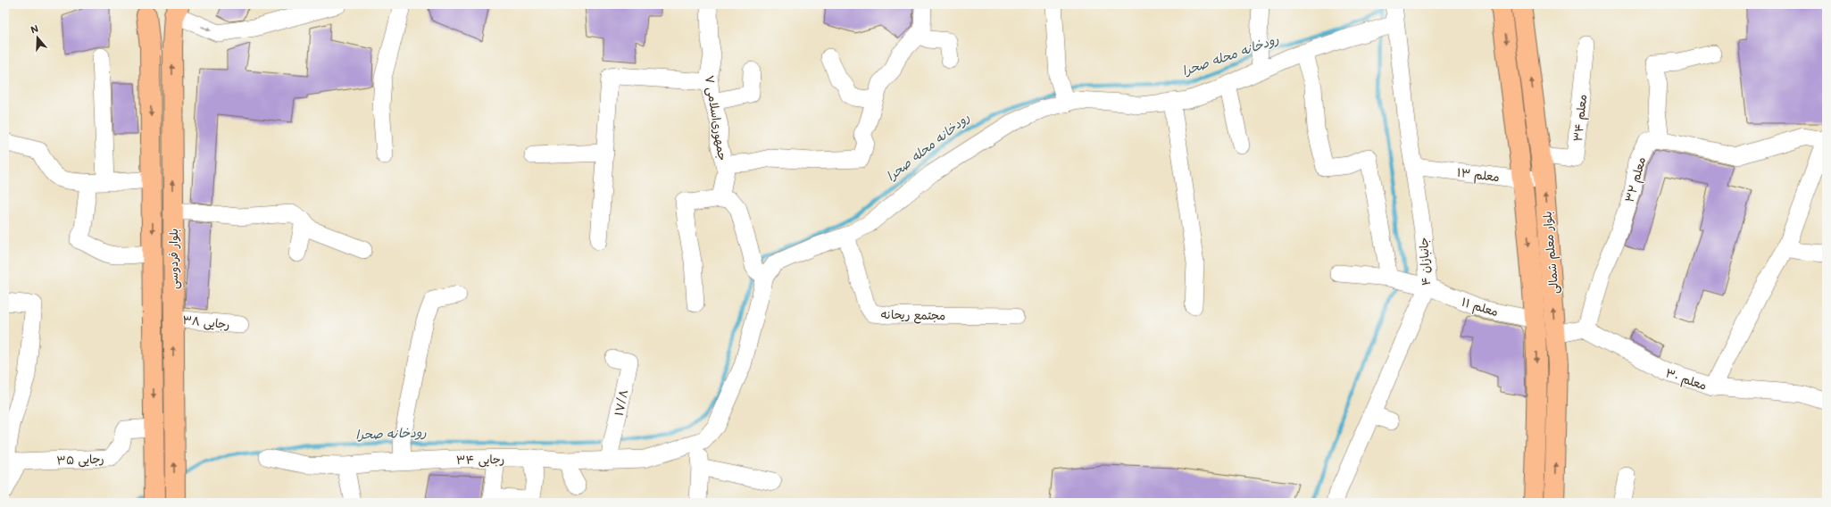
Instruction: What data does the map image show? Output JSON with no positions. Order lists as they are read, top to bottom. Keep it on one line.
{"streets":{"main road":["بلوار معلم شمالی","بلوار فردوسی"],"street":["جمهوری‌اسلامی ۷","معلم ۳۴","معلم ۱۳","معلم ۳۲","جانبازان ۴","معلم ۱۱","مجتمع ریحانه","رجایی ۳۸","معلم ۳۰","۱۷/۸","رجایی ۳۵","رجایی ۳۴"]},"crossings":[["معلم ۳۴","بلوار معلم شمالی"],["معلم ۱۳","بلوار معلم شمالی"],["معلم ۱۳","جانبازان ۴"],["معلم ۳۲","معلم ۳۰"],["بلوار معلم شمالی","معلم ۱۱"],["بلوار فردوسی","رجایی ۳۸"],["بلوار فردوسی","رجایی ۳۵"],["جانبازان ۴","معلم ۱۱"],["۱۷/۸","رجایی ۳۴"]],"water":["رودخانه محله صحرا","رودخانه صحرا"],"north":"top"}
